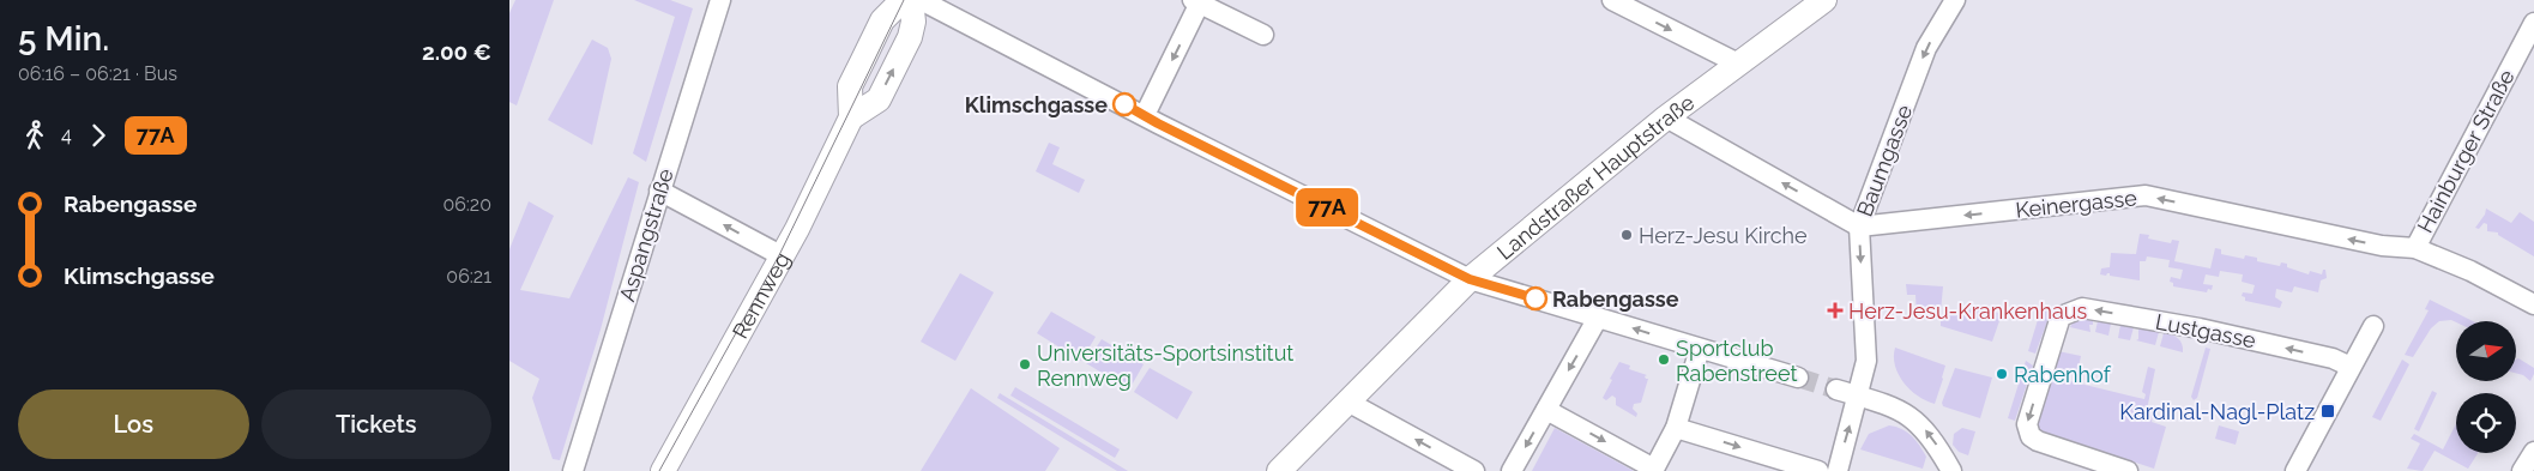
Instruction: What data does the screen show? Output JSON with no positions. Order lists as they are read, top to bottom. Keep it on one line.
{"streets":{"main road":["Landstraßer Hauptstraße","Rennweg"],"street":["Hainburger Straße","Baumgasse","Keinergasse","Aspangstraße","Lustgasse"]},"crossings":[["Hainburger Straße","Keinergasse"],["Baumgasse","Keinergasse"]],"one_way":["Keinergasse"],"places":{"other":["Klimschgasse","Herz-Jesu Kirche","Rabengasse","Sportclub Rabenstreet","Universitäts-Sportsinstitut Rennweg","Rabenhof"],"health":["Herz-Jesu-Krankenhaus"],"transit":["Kardinal-Nagl-Platz"]},"lines":["bus line 77A"],"north":"right","page":{"heading":["5 Min.","06:16 – 06:21 · Bus","2.00 €"],"on_map":"77A","legs":["4","77A"],"list":[{"name":"Rabengasse","value":"06:20"},{"name":"Klimschgasse","value":"06:21"}],"buttons":["Los","Tickets"]}}
